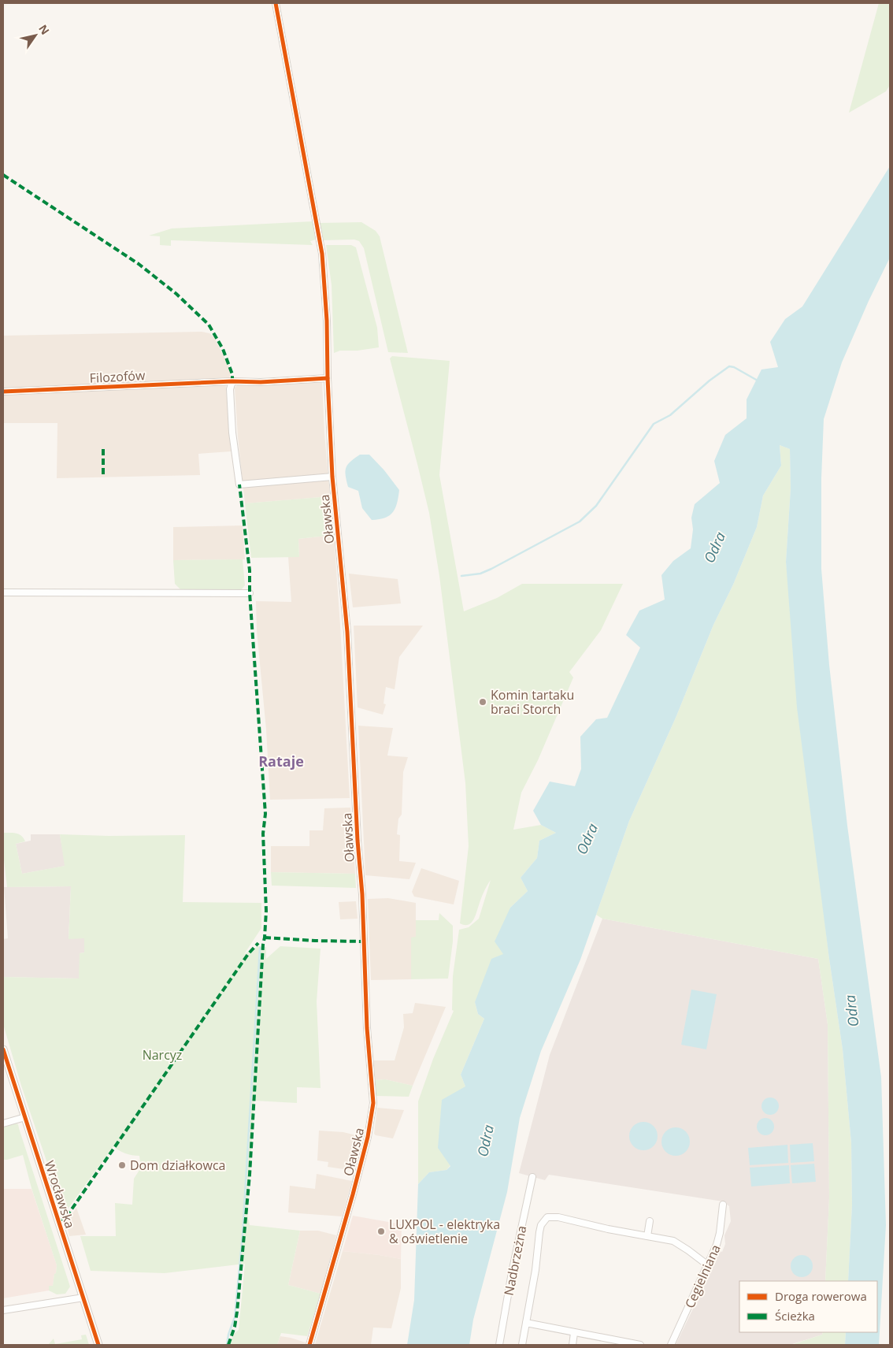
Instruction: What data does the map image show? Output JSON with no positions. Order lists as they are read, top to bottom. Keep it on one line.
{"streets":{"street":["Filozofów","Oławska","Wrocławska","Nadbrzeżna","Cegielniana"]},"crossings":[["Filozofów","Oławska"]],"districts":["Rataje"],"water":["Odra"],"parks":["Narcyz"],"places":["Komin tartaku braci Storch","Dom działkowca","LUXPOL - elektryka & oświetlenie"],"legend":["Droga rowerowa","Ścieżka"],"north":"top right"}
